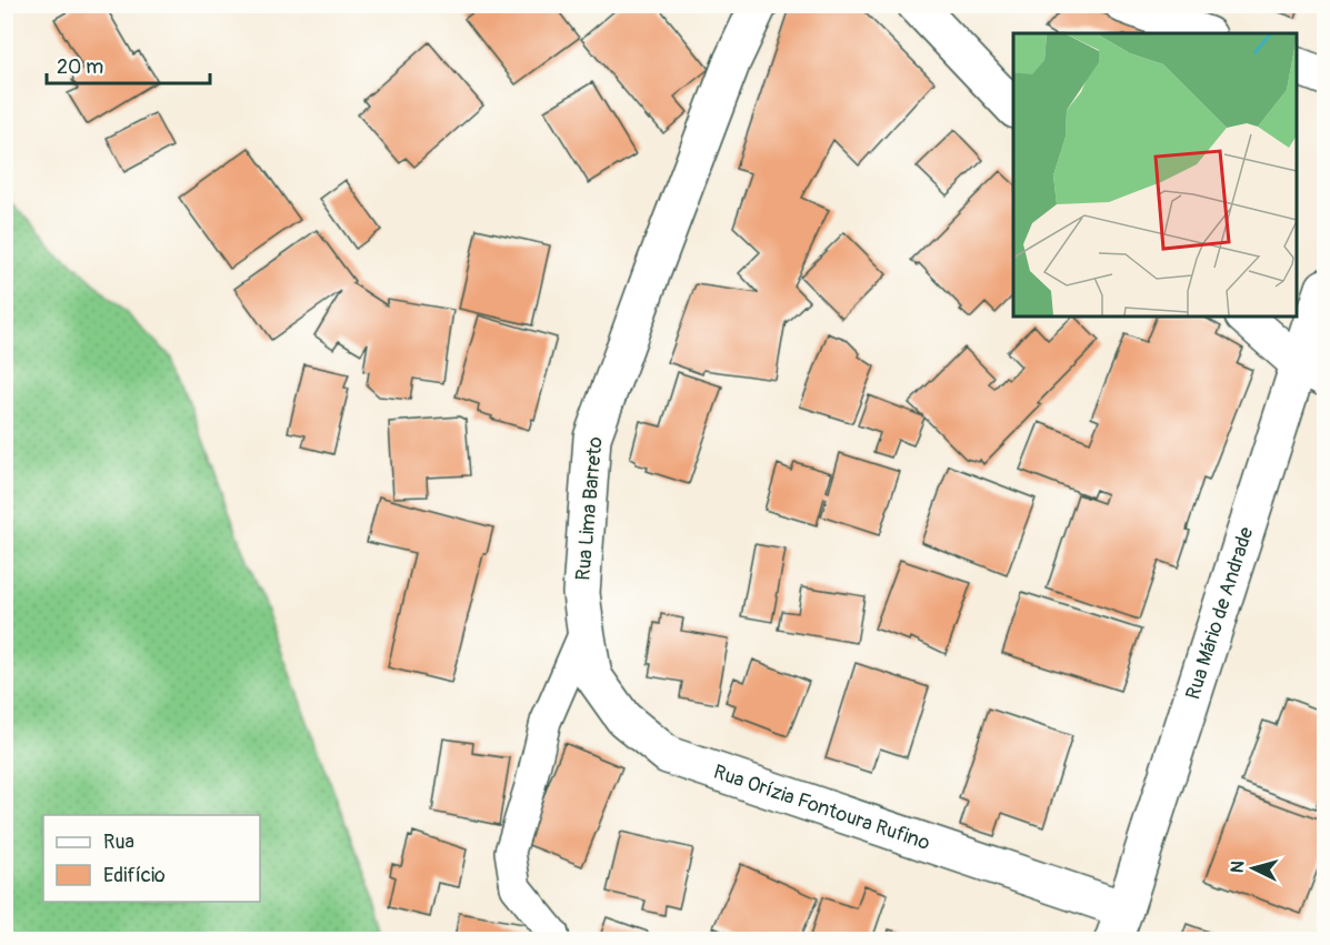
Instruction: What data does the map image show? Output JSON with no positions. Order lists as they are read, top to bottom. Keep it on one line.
{"streets":{"street":["Rua Lima Barreto","Rua Mário de Andrade","Rua Orízia Fontoura Rufino"]},"crossings":[["Rua Lima Barreto","Rua Orízia Fontoura Rufino"],["Rua Mário de Andrade","Rua Orízia Fontoura Rufino"]],"legend":["Rua","Edifício"],"scale_bar":"20 m","north":"left"}
